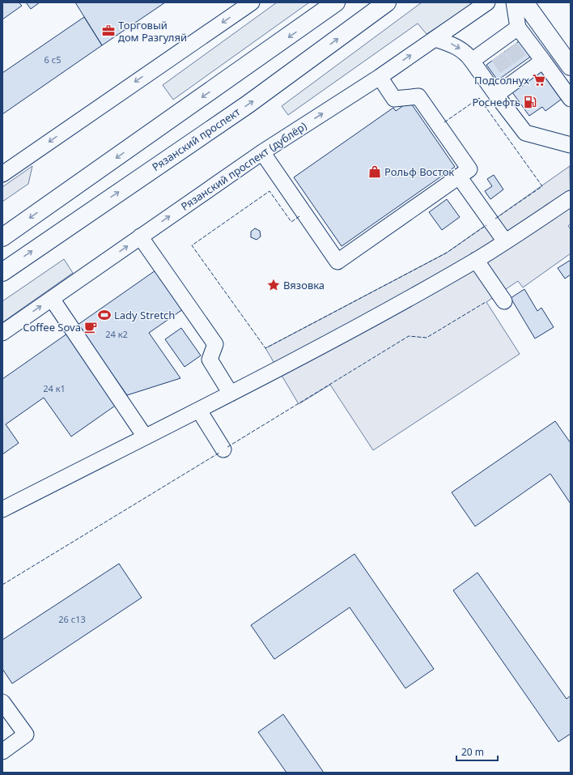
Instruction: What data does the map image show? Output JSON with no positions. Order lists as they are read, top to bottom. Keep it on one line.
{"streets":{"main road":["Рязанский проспект"],"street":["Рязанский проспект (дублёр)"]},"places":{"office":["Торговый дом Разгуляй"],"supermarket":["Подсолнух"],"fuel station":["Роснефть"],"shop":["Рольф Восток"],"place":["Вязовка"],"sports":["Lady Stretch"],"cafe":["Coffee Sova"]},"house_numbers":["6 с5","24 к2","24 к1","26 с13"],"scale_bar":"20 m"}
